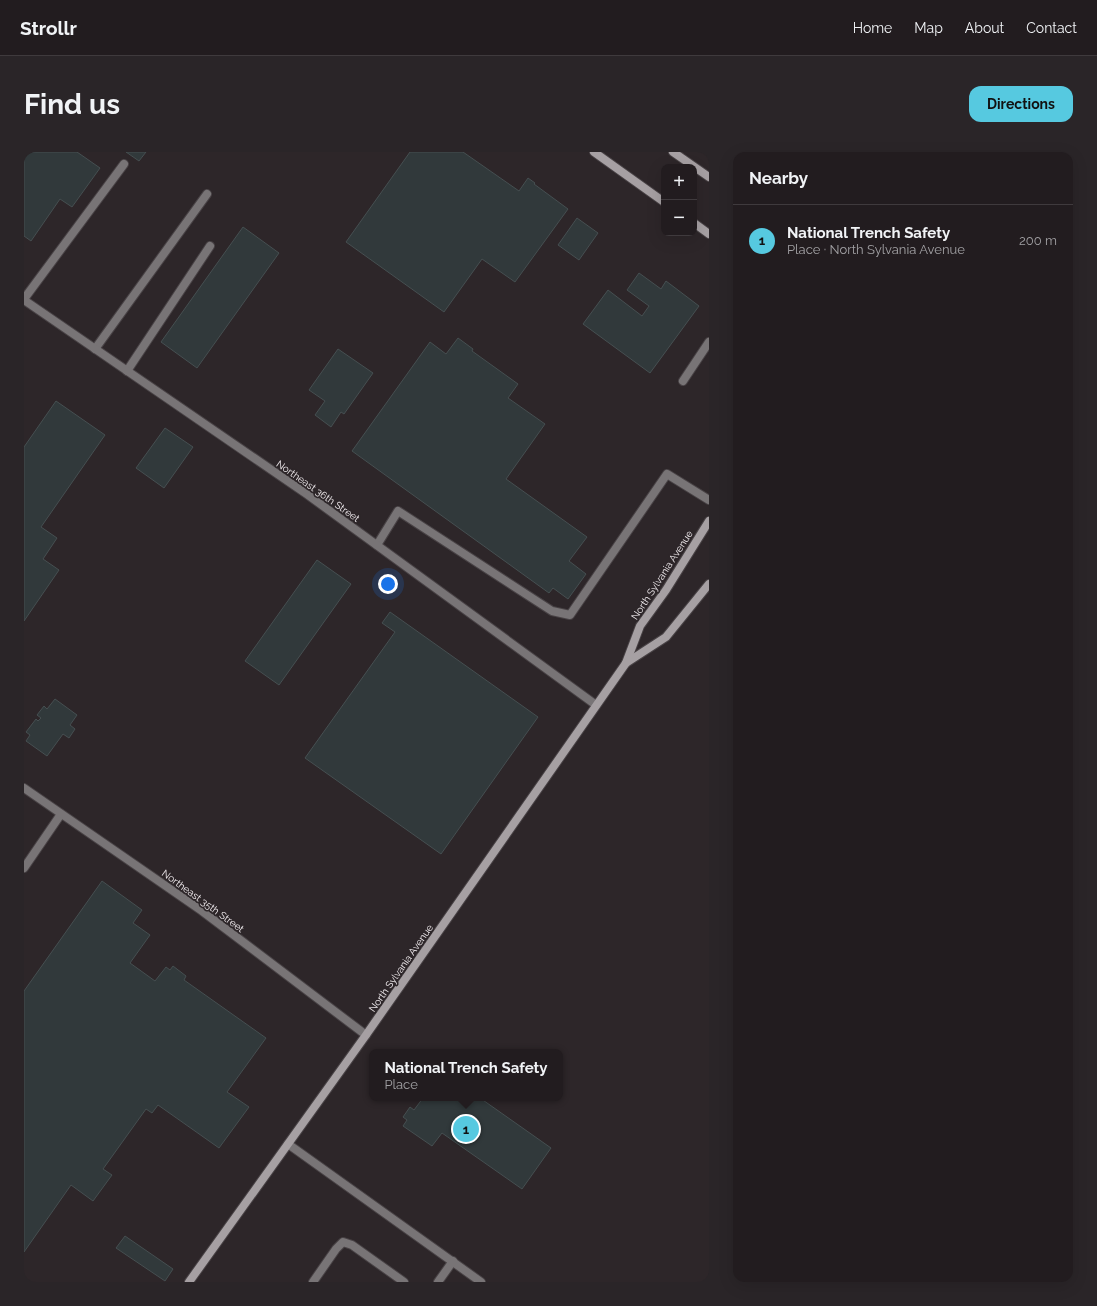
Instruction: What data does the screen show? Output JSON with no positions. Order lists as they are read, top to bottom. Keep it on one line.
{"streets":{"main road":["North Sylvania Avenue"],"street":["Northeast 36th Street","Northeast 35th Street"]},"crossings":[["Northeast 36th Street","North Sylvania Avenue"],["North Sylvania Avenue","Northeast 35th Street"]],"page":{"header":"Strollr","nav":["Home","Map","About","Contact"],"buttons":"Directions","title":"Find us","heading":"Nearby","map_buttons":["+","−"],"list":[{"mark":"1","name":"National Trench Safety","note":"Place · North Sylvania Avenue","value":"200 m"}],"popup":["National Trench Safety","Place"],"pins":"1"}}
